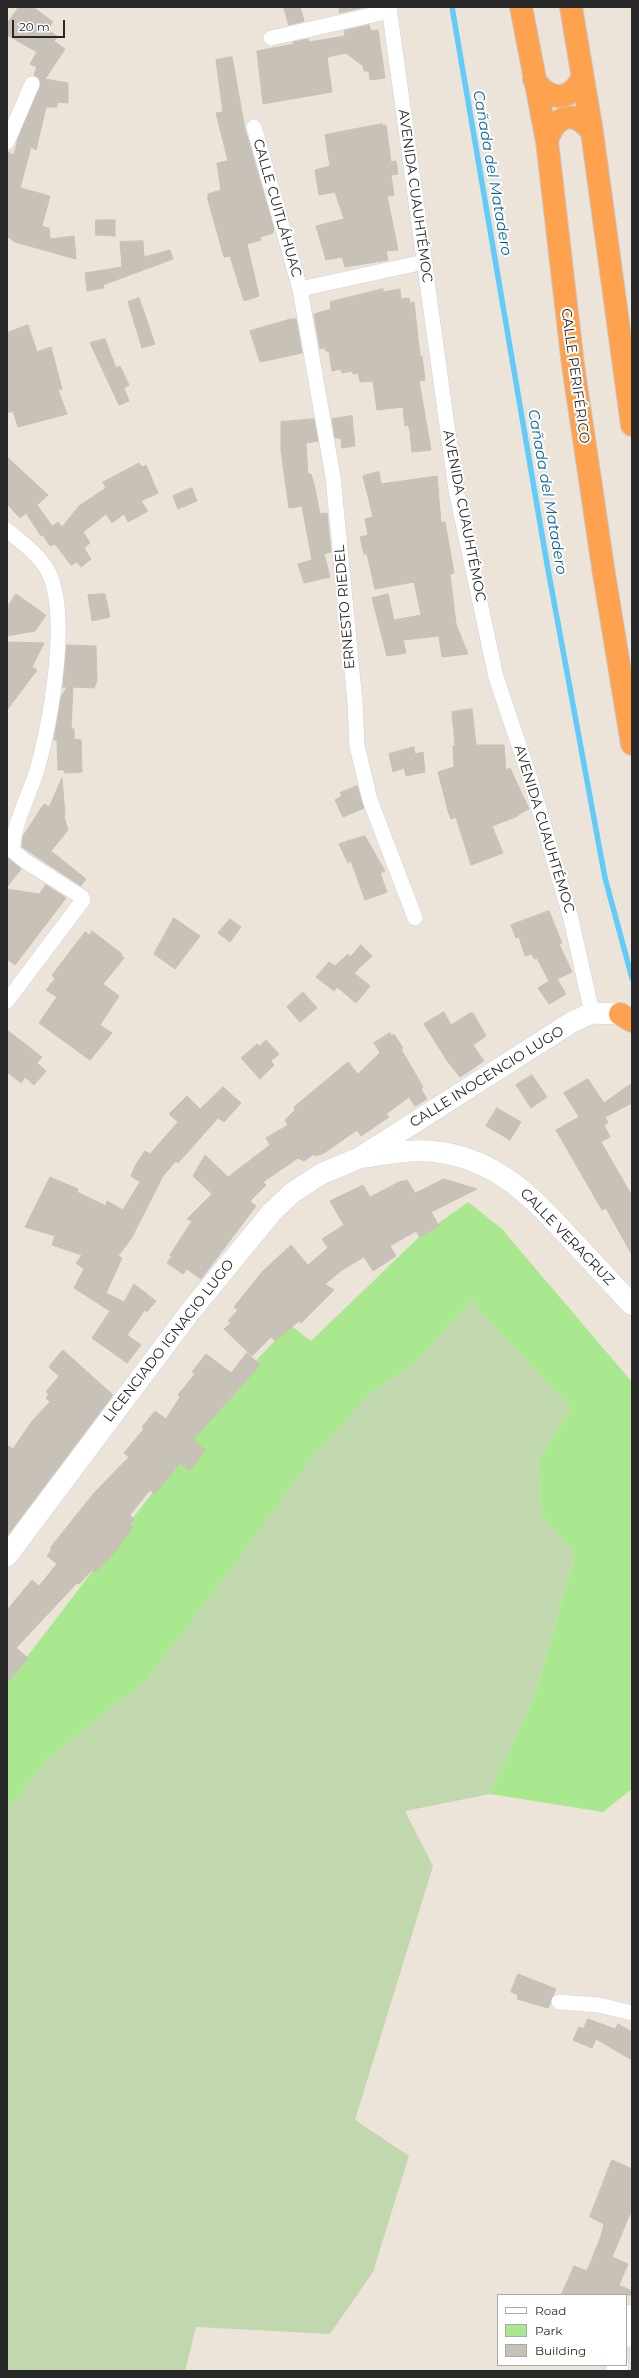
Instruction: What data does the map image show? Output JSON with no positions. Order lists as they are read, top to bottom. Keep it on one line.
{"streets":{"highway":["CALLE PERIFÉRICO"],"main road":["CALLE INOCENCIO LUGO","CALLE VERACRUZ","LICENCIADO IGNACIO LUGO"],"street":["AVENIDA CUAUHTÉMOC","CALLE CUITLÁHUAC","ERNESTO RIEDEL"]},"crossings":[["AVENIDA CUAUHTÉMOC","CALLE INOCENCIO LUGO"],["CALLE CUITLÁHUAC","ERNESTO RIEDEL"],["CALLE INOCENCIO LUGO","CALLE VERACRUZ"],["CALLE INOCENCIO LUGO","LICENCIADO IGNACIO LUGO"],["CALLE VERACRUZ","LICENCIADO IGNACIO LUGO"]],"water":["Cañada del Matadero"],"legend":["Road","Park","Building"],"scale_bar":"20 m"}
